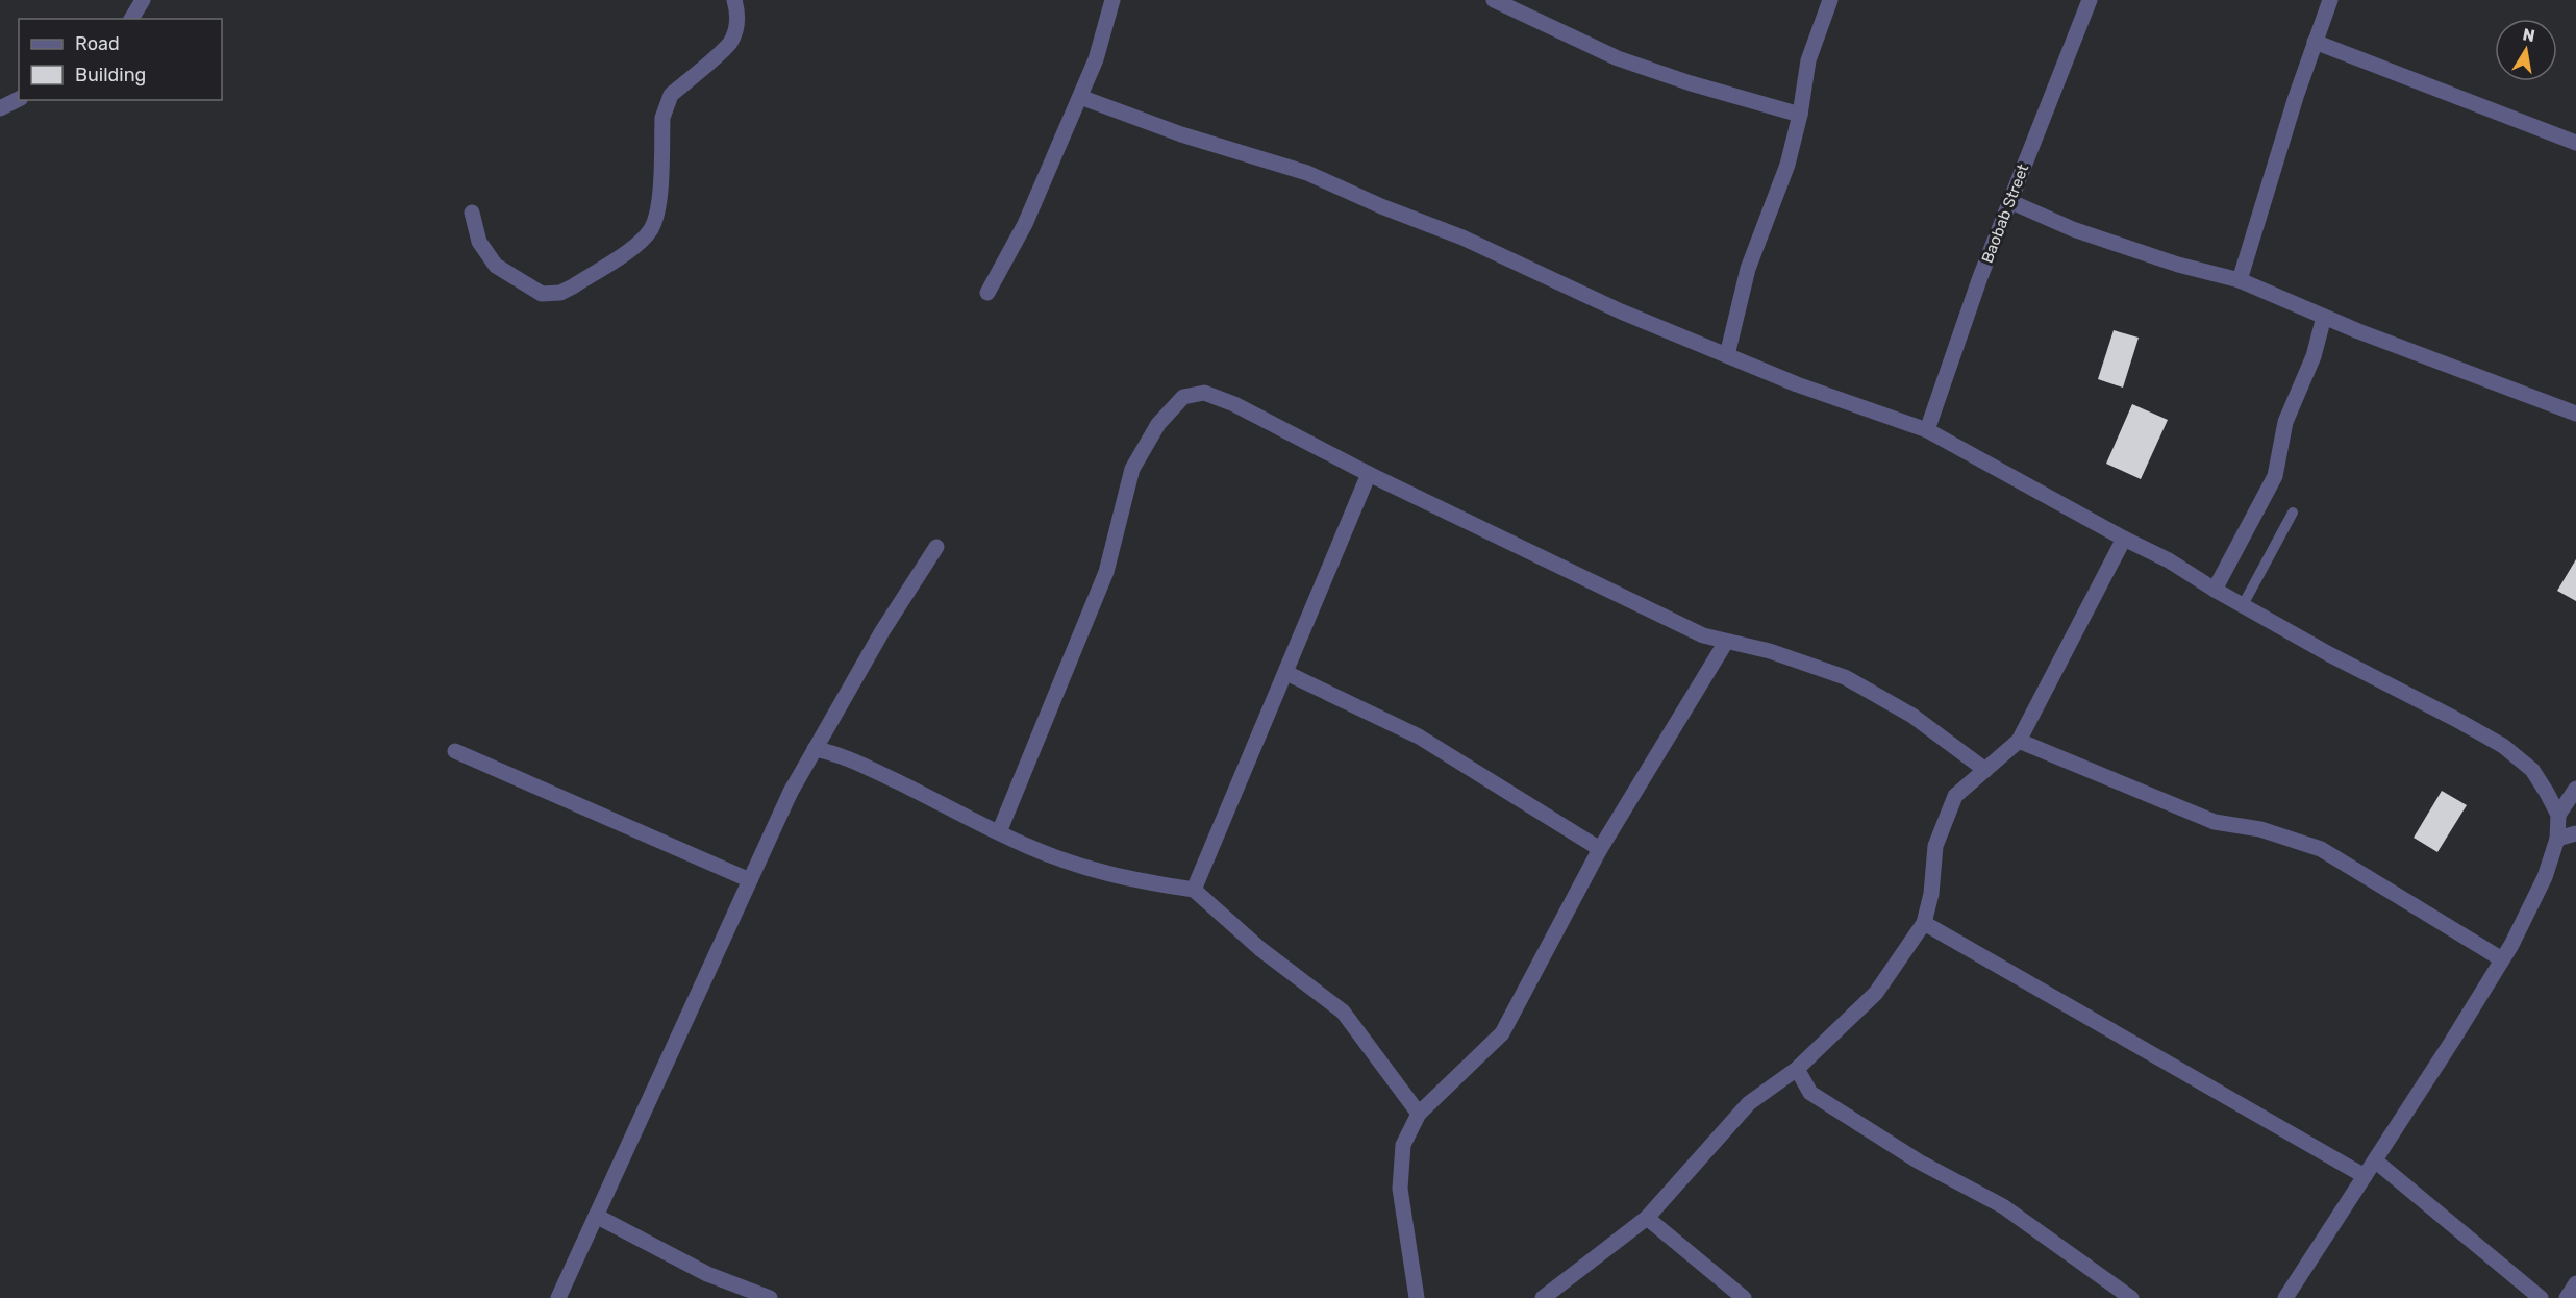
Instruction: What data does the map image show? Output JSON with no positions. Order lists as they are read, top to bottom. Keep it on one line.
{"streets":{"street":["Baobab Street"]},"legend":["Road","Building"],"north":"top"}
